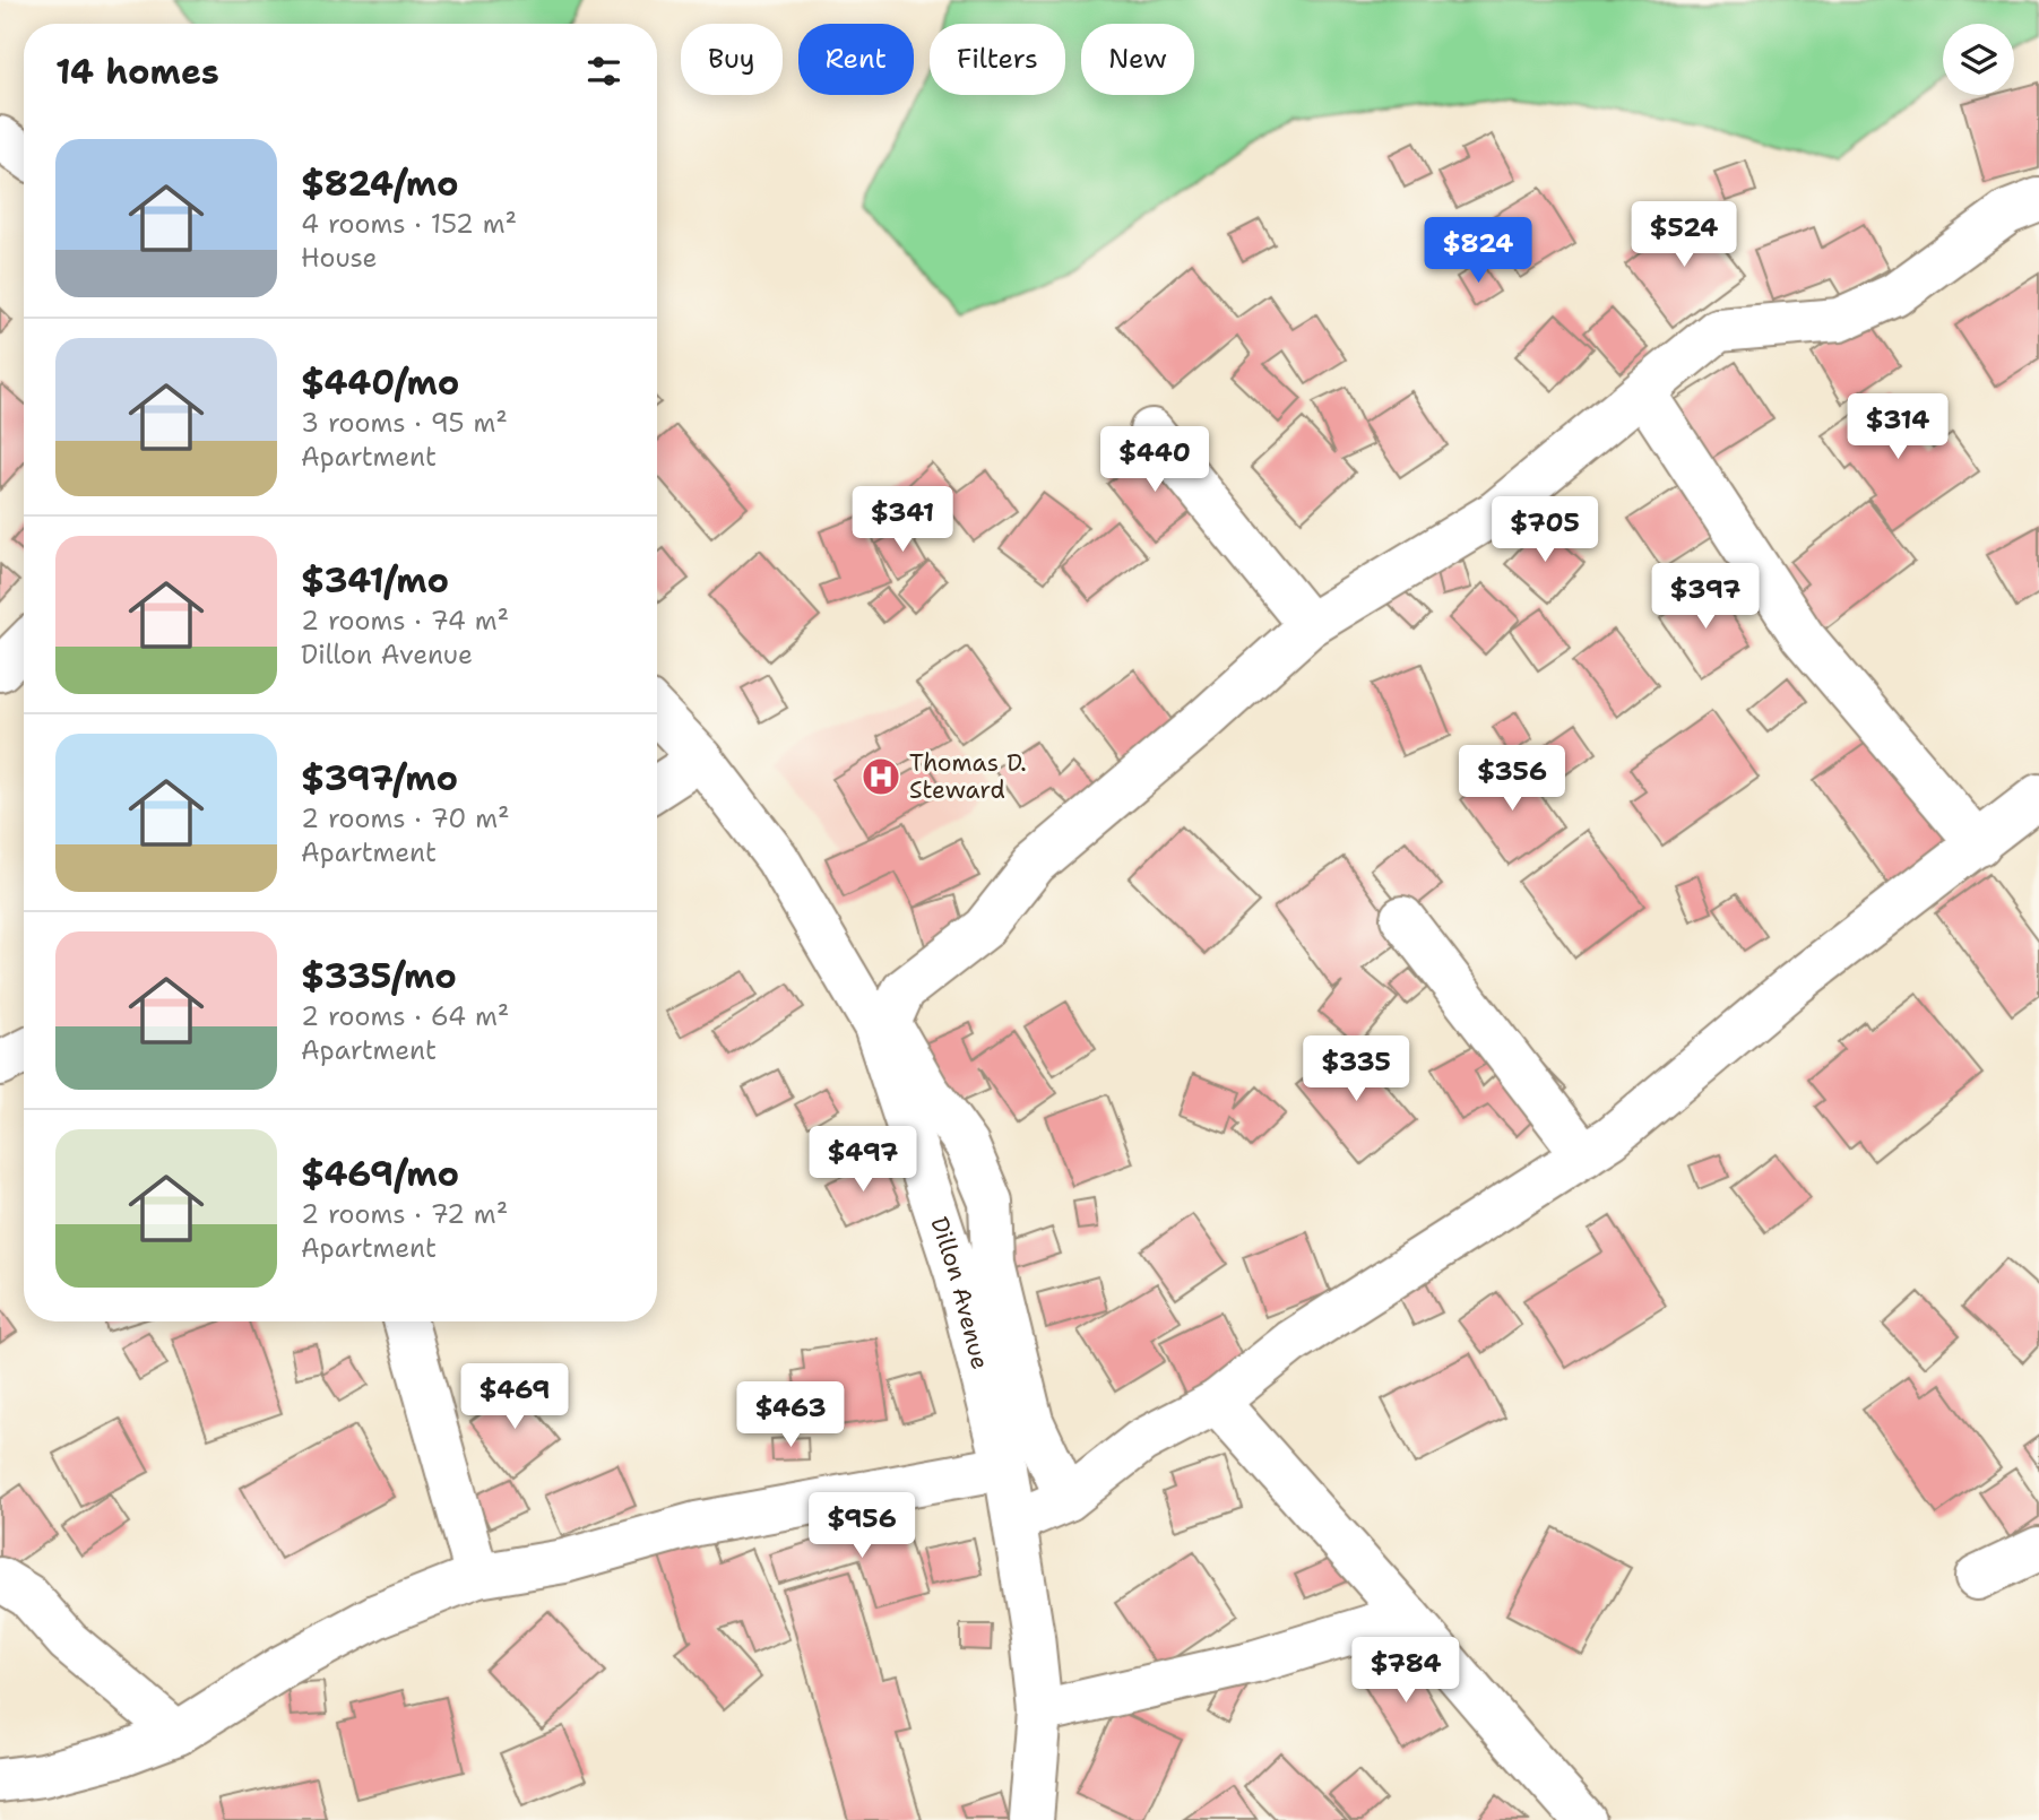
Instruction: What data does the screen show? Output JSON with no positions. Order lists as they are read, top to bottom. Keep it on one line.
{"streets":{"street":["Dillon Avenue"]},"places":{"hospital":["Thomas D. Steward"]},"page":{"chip":["Buy","Rent","Filters","New"],"heading":"14 homes","list":[{"name":"$824/mo","note":"4 rooms · 152 m² · House"},{"name":"$440/mo","note":"3 rooms · 95 m² · Apartment"},{"name":"$341/mo","note":"2 rooms · 74 m² · Dillon Avenue"},{"name":"$397/mo","note":"2 rooms · 70 m² · Apartment"},{"name":"$335/mo","note":"2 rooms · 64 m² · Apartment"},{"name":"$469/mo","note":"2 rooms · 72 m² · Apartment"}],"price":["$524","$824","$314","$440","$341","$705","$397","$356","$335","$497","$469","$463","$956","$784"]}}
